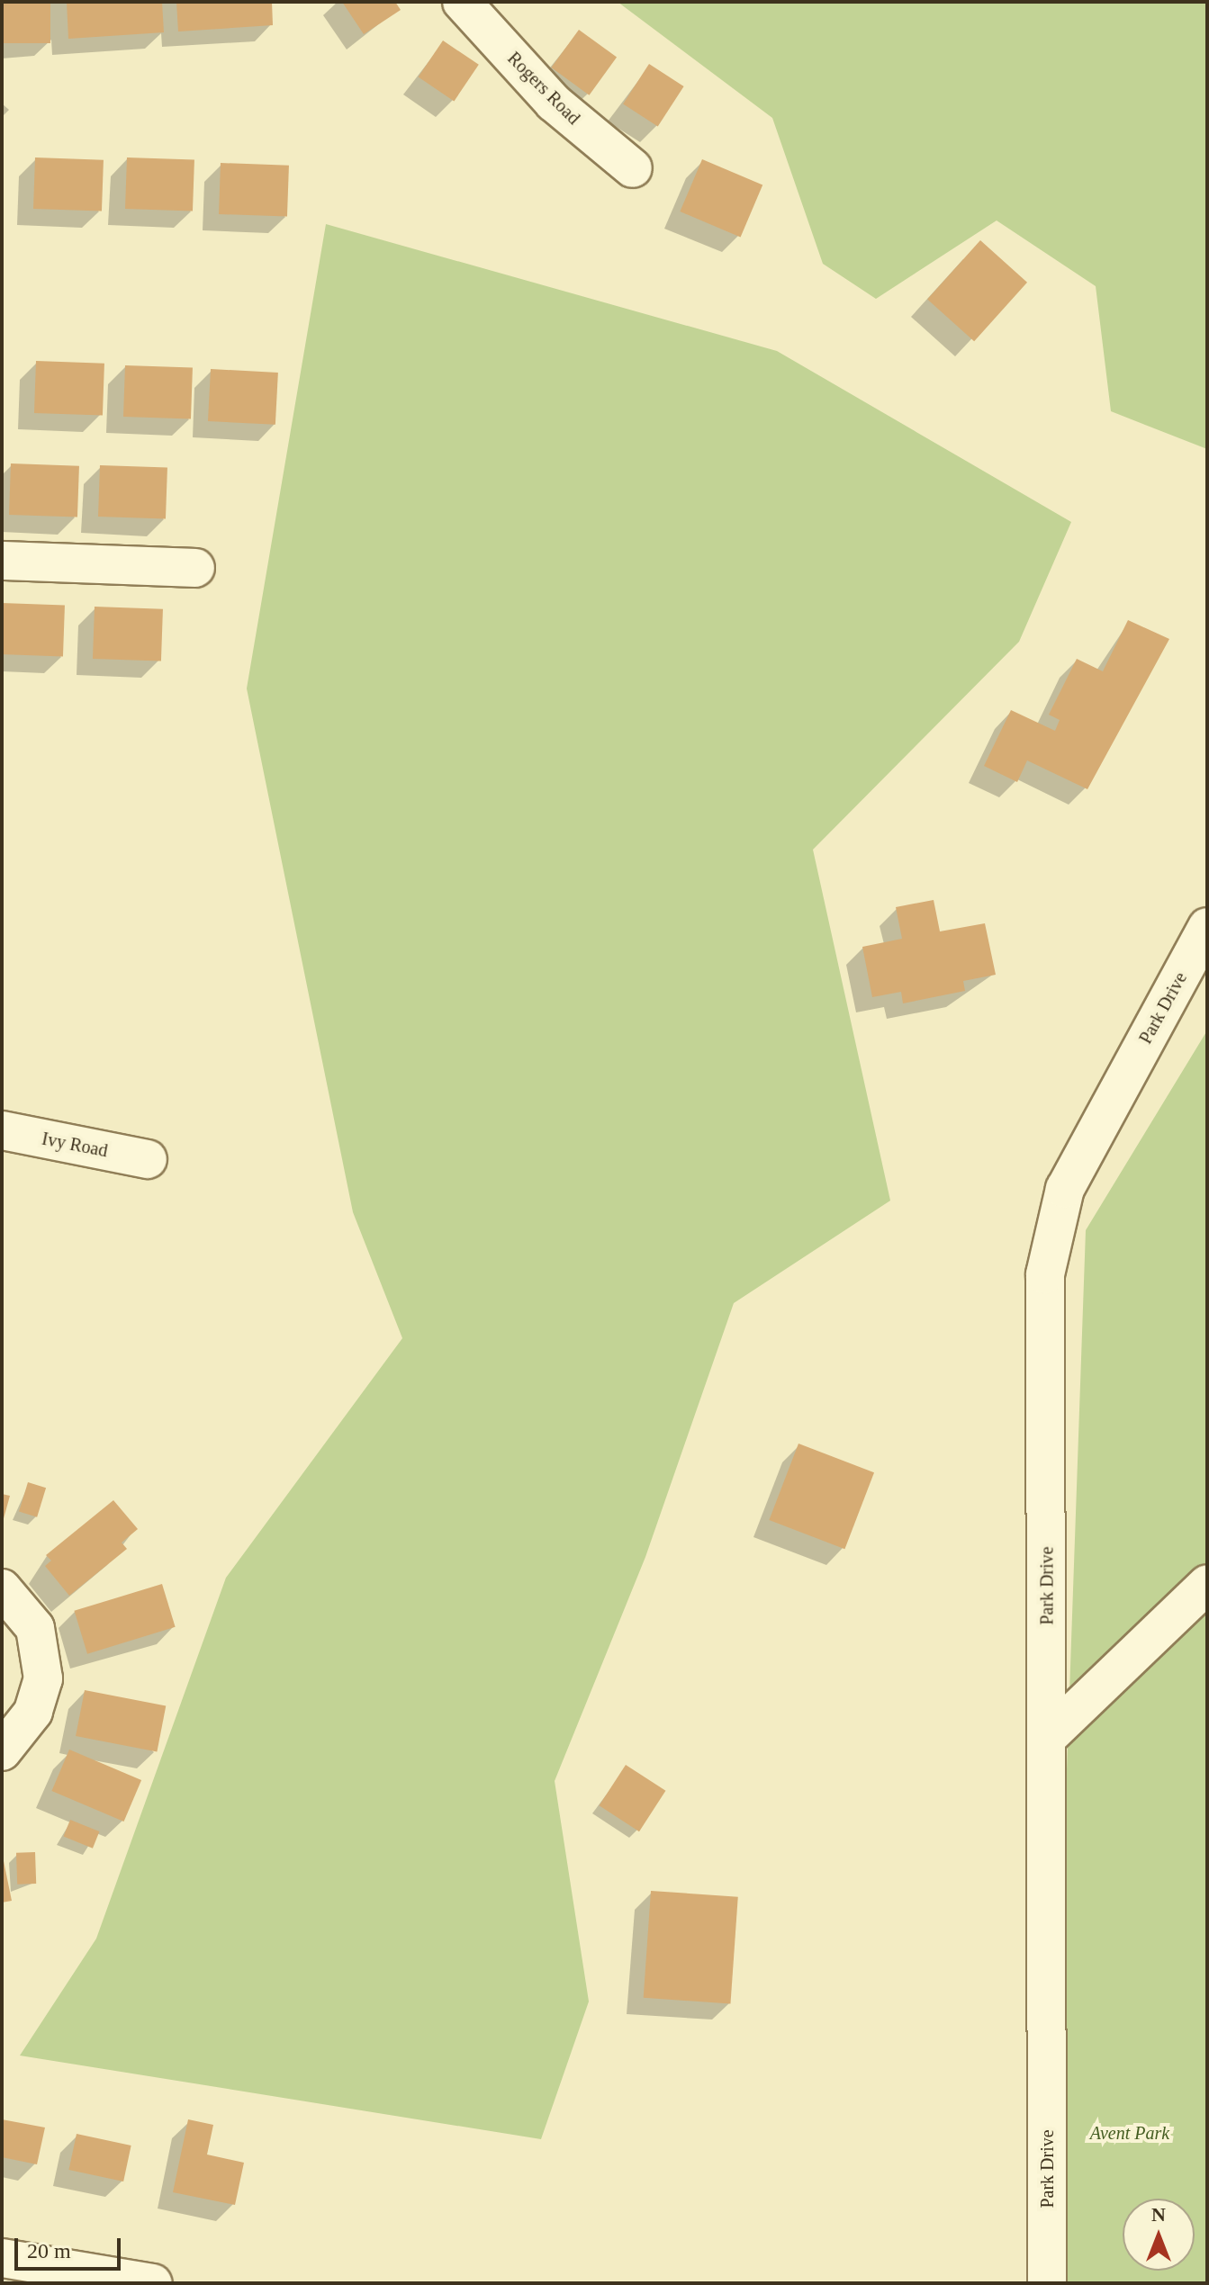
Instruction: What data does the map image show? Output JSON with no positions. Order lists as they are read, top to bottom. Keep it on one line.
{"streets":{"street":["Rogers Road","Park Drive","Ivy Road"]},"parks":["Avent Park"],"scale_bar":"20 m","north":"top"}
